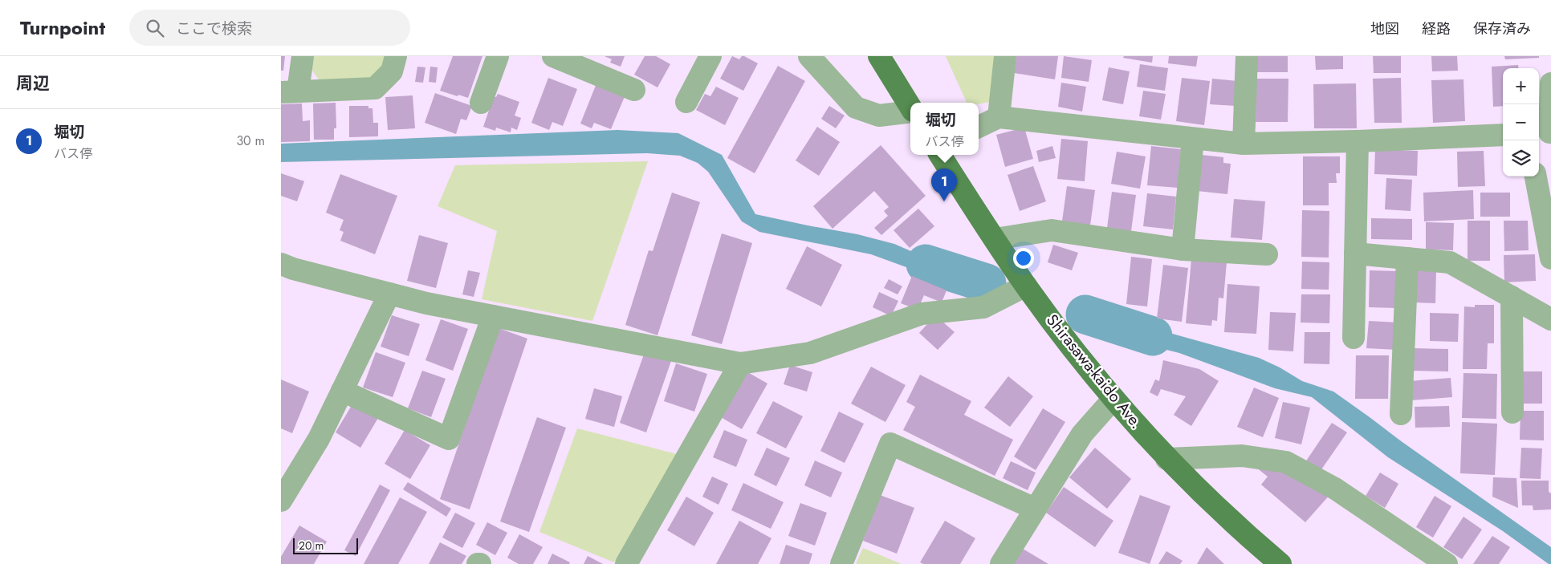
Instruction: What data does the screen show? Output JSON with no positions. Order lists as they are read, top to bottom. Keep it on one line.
{"streets":{"main road":["Shirasawa-kaido Ave."]},"scale_bar":"20 m","page":{"header":"Turnpoint","search":"ここで検索","nav":["地図","経路","保存済み"],"heading":"周辺","map_buttons":["+","−"],"popup":["堀切","バス停"],"list":[{"mark":"1","name":"堀切","note":"バス停","value":"30 m"}],"pins":"1","scale":"20 m"}}
